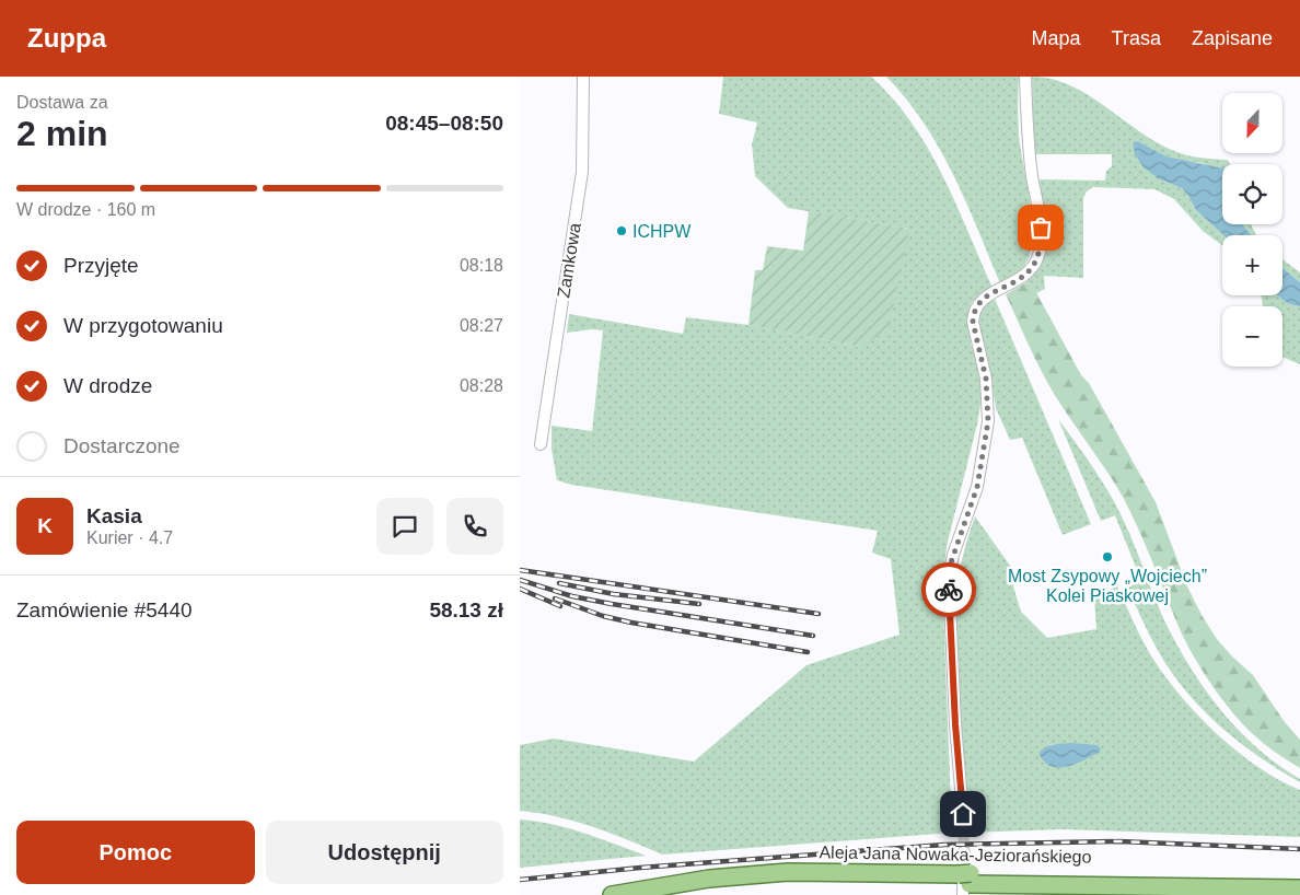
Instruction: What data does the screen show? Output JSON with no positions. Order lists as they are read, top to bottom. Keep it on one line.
{"streets":{"main road":["Aleja Jana Nowaka-Jeziorańskiego"],"street":["Zamkowa"]},"places":["ICHPW","Most Zsypowy „Wojciech” Kolei Piaskowej"],"north":"bottom","page":{"header":"Zuppa","nav":["Mapa","Trasa","Zapisane"],"heading":["2 min","Dostawa za","08:45–08:50"],"panel":["Kasia","Kurier · 4.7","Zamówienie #5440","58.13 zł"],"map_buttons":["+","−"],"bar":"W drodze · 160 m","list":[["Przyjęte","08:18"],["W przygotowaniu","08:27"],["W drodze","08:28"],"Dostarczone"],"round":"K","buttons":["Pomoc","Udostępnij"]}}
